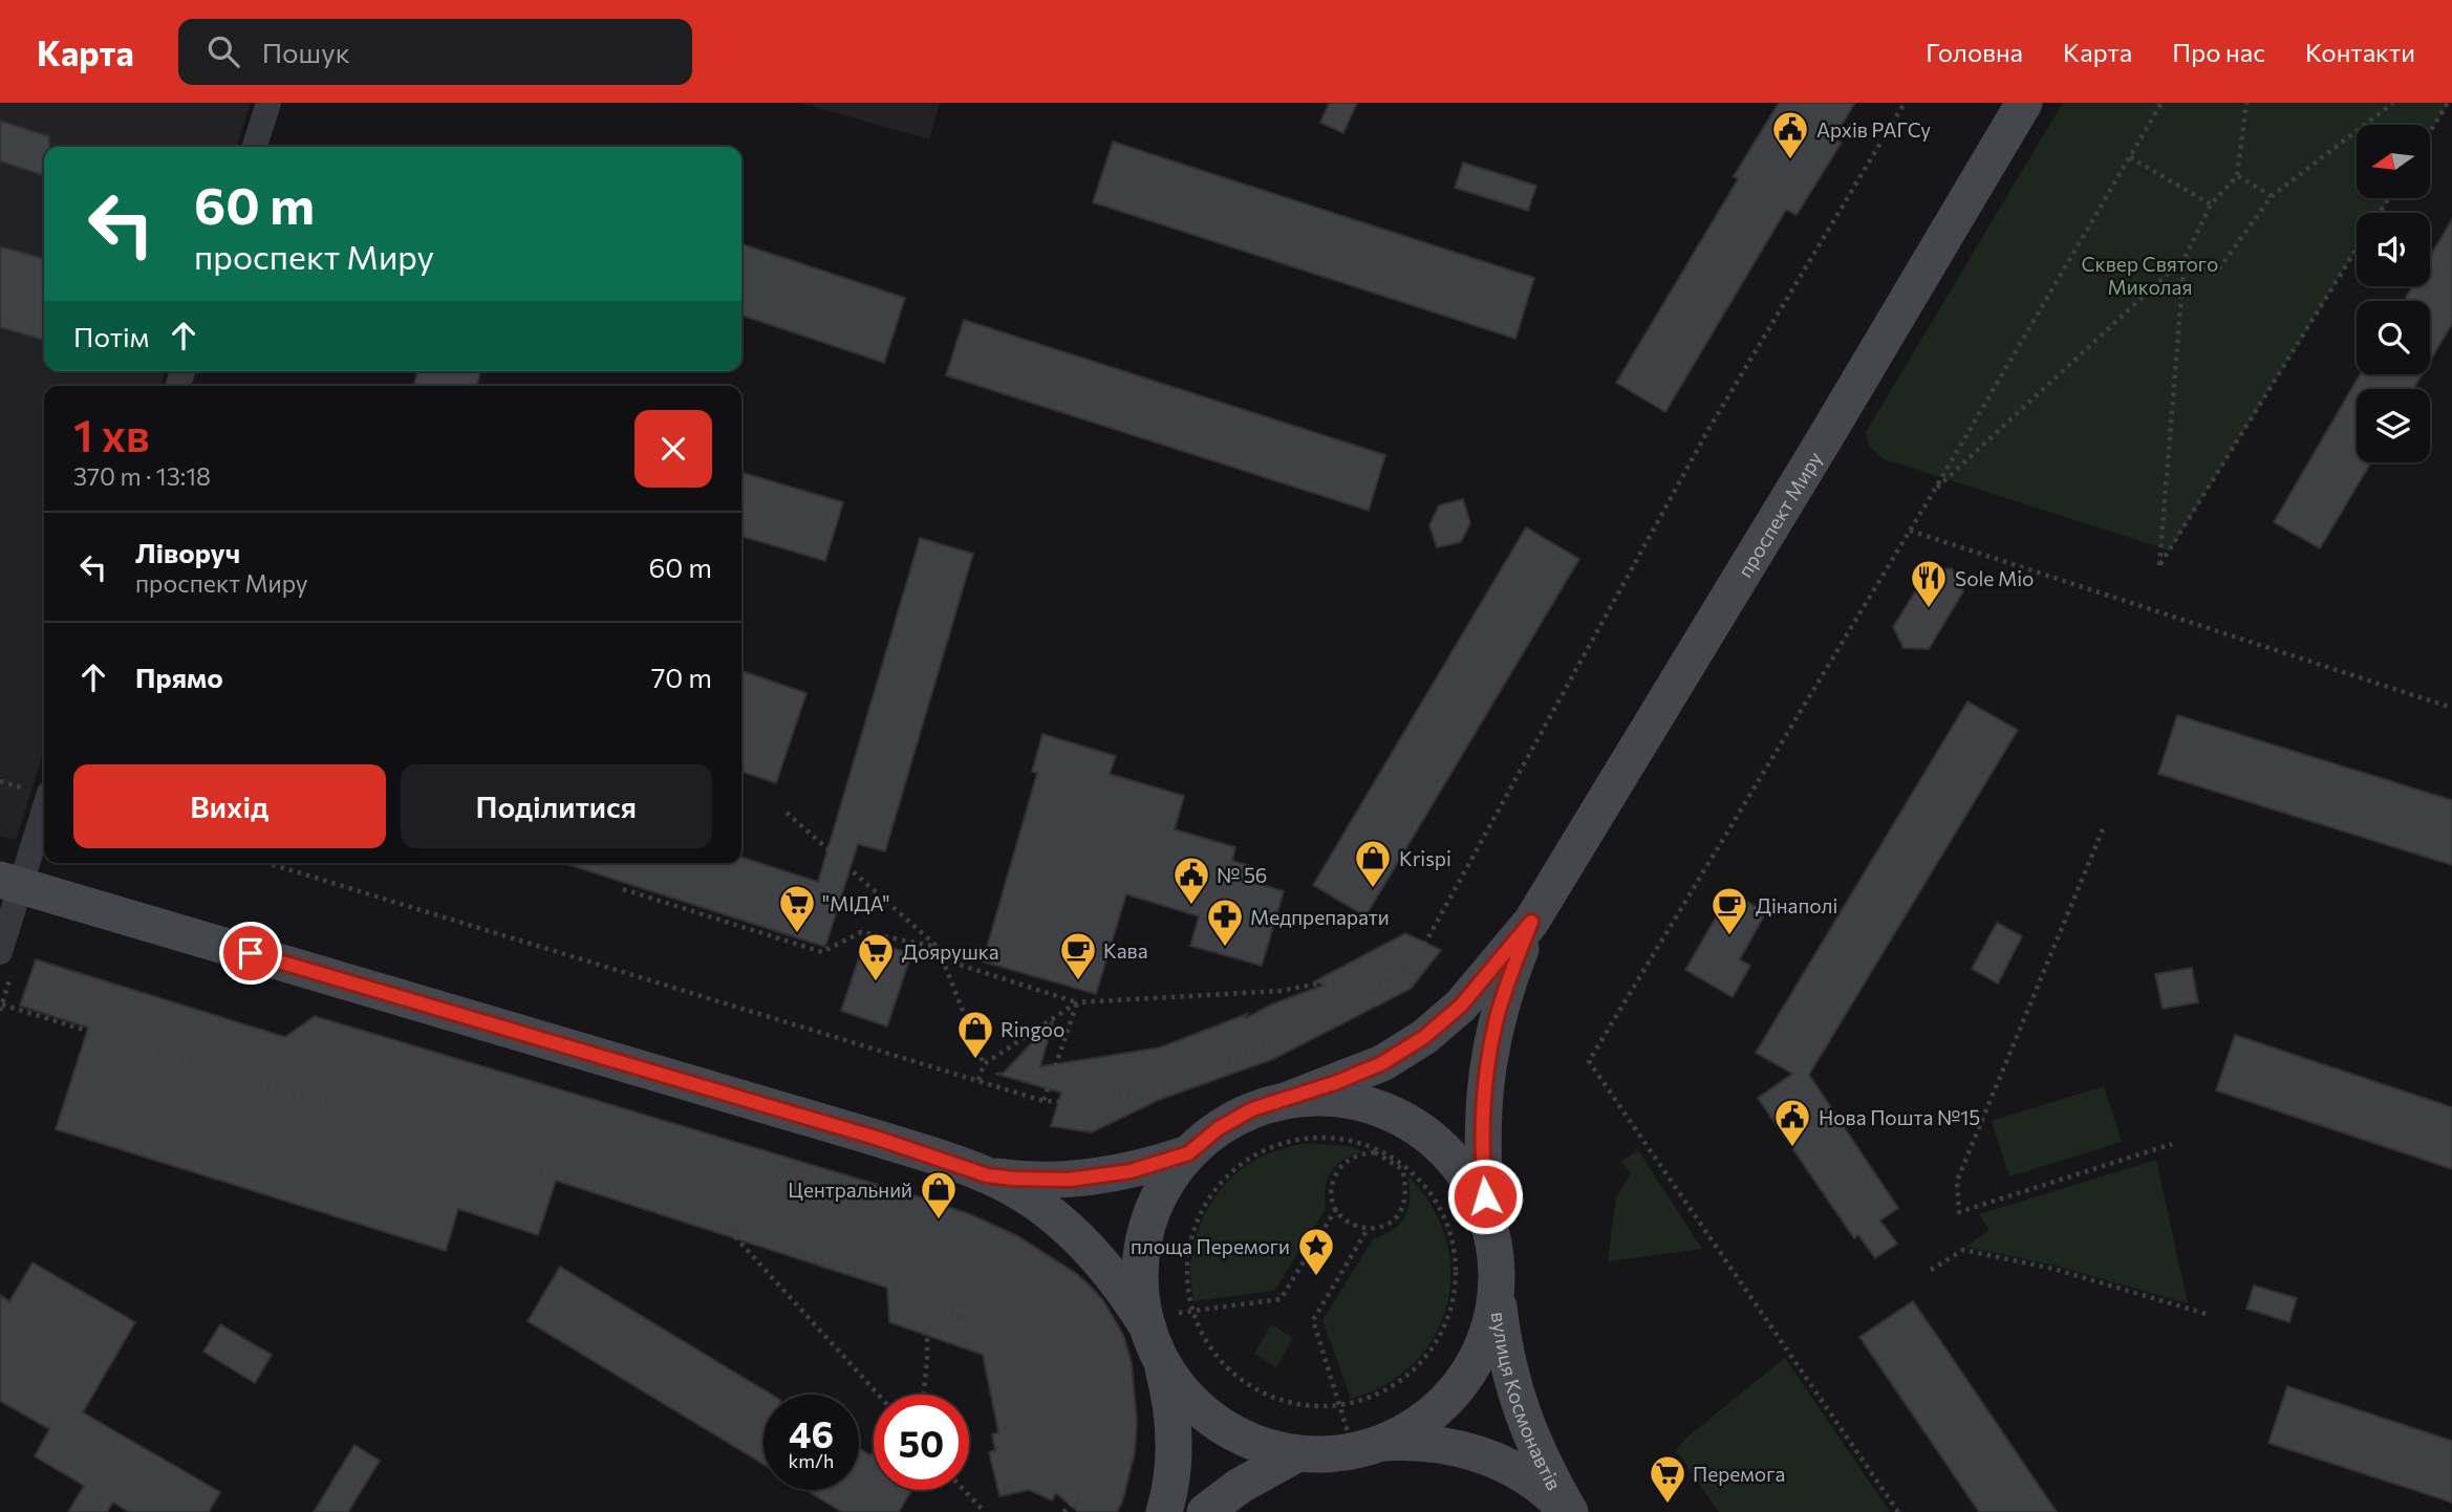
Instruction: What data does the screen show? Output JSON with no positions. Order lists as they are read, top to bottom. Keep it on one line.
{"streets":{"main road":["проспект Миру","вулиця Космонавтів"]},"parks":["Сквер Святого Миколая"],"places":{"public building":["Архів РАГСу","№ 56","Нова Пошта №15"],"restaurant":["Sole Mio"],"shop":["Krispi","Ringoo","Центральний"],"supermarket":["\"МІДА\"","Доярушка","Перемога"],"cafe":["Дінаполі","Кава"],"pharmacy":["Медпрепарати"],"place":["площа Перемоги"]},"north":"left","page":{"header":"Карта","search":"Пошук","nav":["Головна","Карта","Про нас","Контакти"],"turn":["60 m","проспект Миру"],"then":"Потім","heading":["1 хв","370 m · 13:18"],"list":[{"name":"Ліворуч","note":"проспект Миру","value":"60 m"},{"name":"Прямо","value":"70 m"}],"buttons":["Вихід","Поділитися"],"speed":"46 km/h","limit":"50"}}
